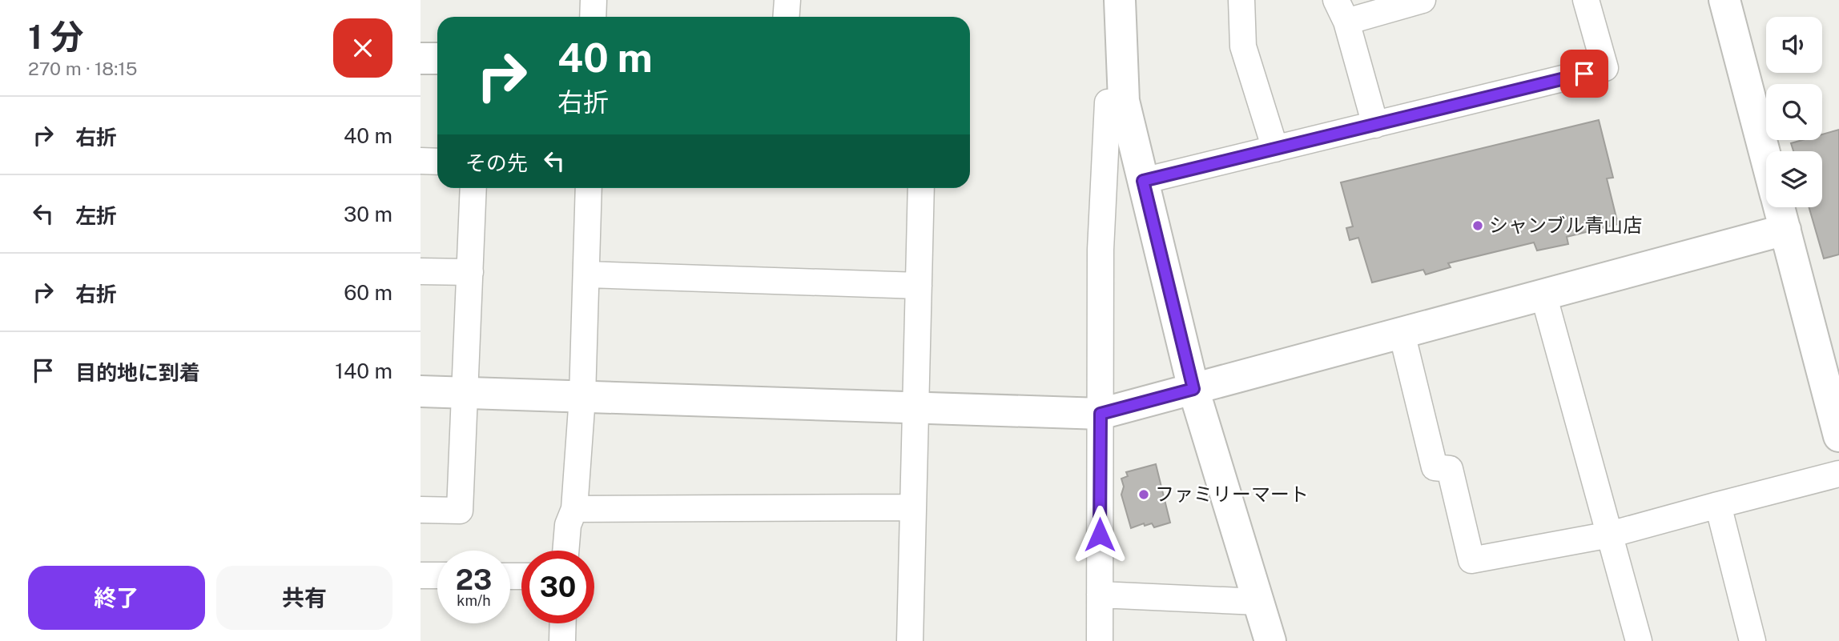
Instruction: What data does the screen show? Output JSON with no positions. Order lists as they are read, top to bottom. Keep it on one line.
{"places":["シャンブル青山店","ファミリーマート"],"page":{"heading":["1 分","270 m · 18:15"],"turn":["40 m","右折"],"list":[{"name":"右折","value":"40 m"},{"name":"左折","value":"30 m"},{"name":"右折","value":"60 m"},{"name":"目的地に到着","value":"140 m"}],"then":"その先","speed":"23 km/h","limit":"30","buttons":["終了","共有"]}}
